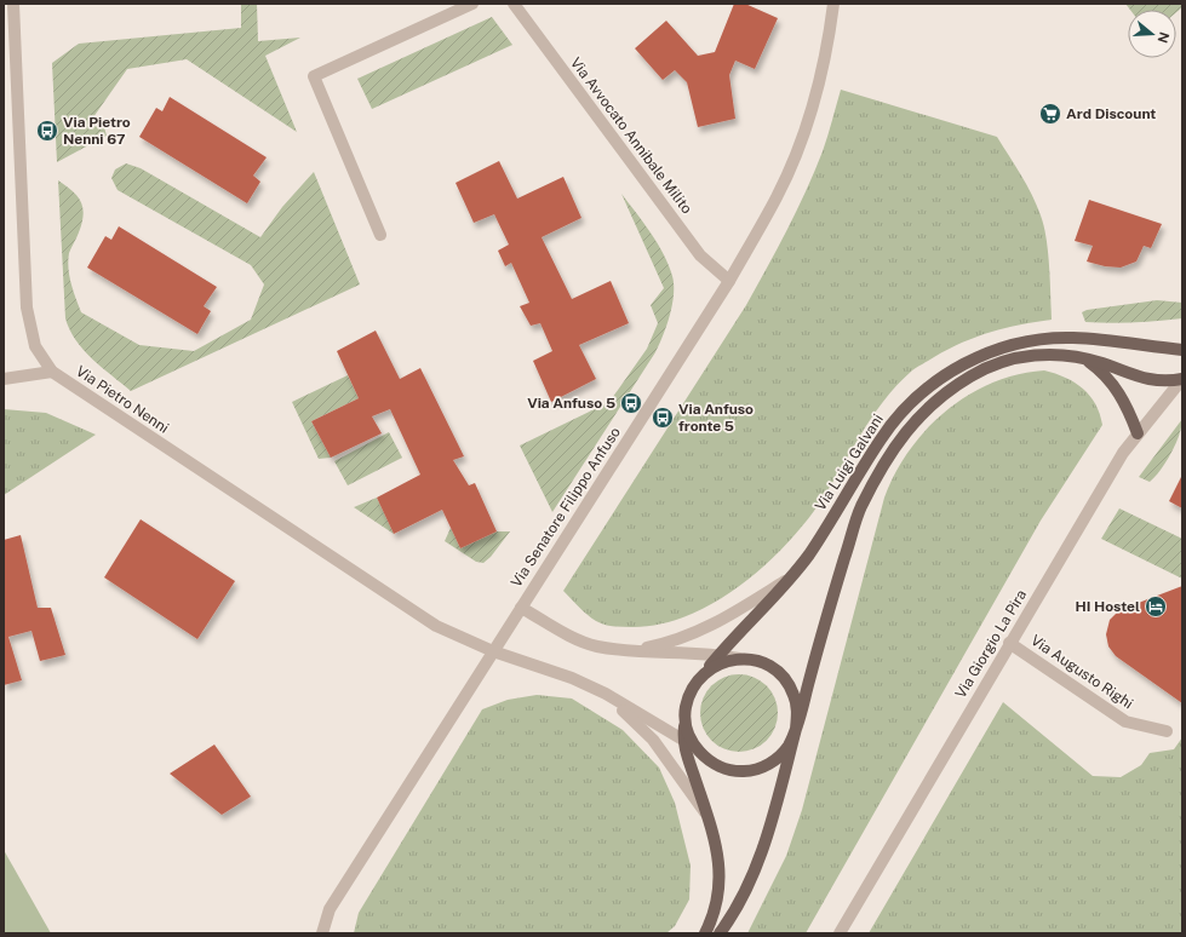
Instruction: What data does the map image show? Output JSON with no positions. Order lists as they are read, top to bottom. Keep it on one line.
{"streets":{"main road":["Via Luigi Galvani"],"street":["Via Avvocato Annibale Milito","Via Pietro Nenni","Via Senatore Filippo Anfuso","Via Giorgio La Pira","Via Augusto Righi"]},"crossings":[["Via Avvocato Annibale Milito","Via Senatore Filippo Anfuso"],["Via Pietro Nenni","Via Senatore Filippo Anfuso"],["Via Luigi Galvani","Via Giorgio La Pira"],["Via Giorgio La Pira","Via Augusto Righi"]],"places":{"supermarket":["Ard Discount"],"bus stop":["Via Pietro Nenni 67","Via Anfuso 5","Via Anfuso fronte 5"],"hotel":["HI Hostel"]},"north":"right"}
